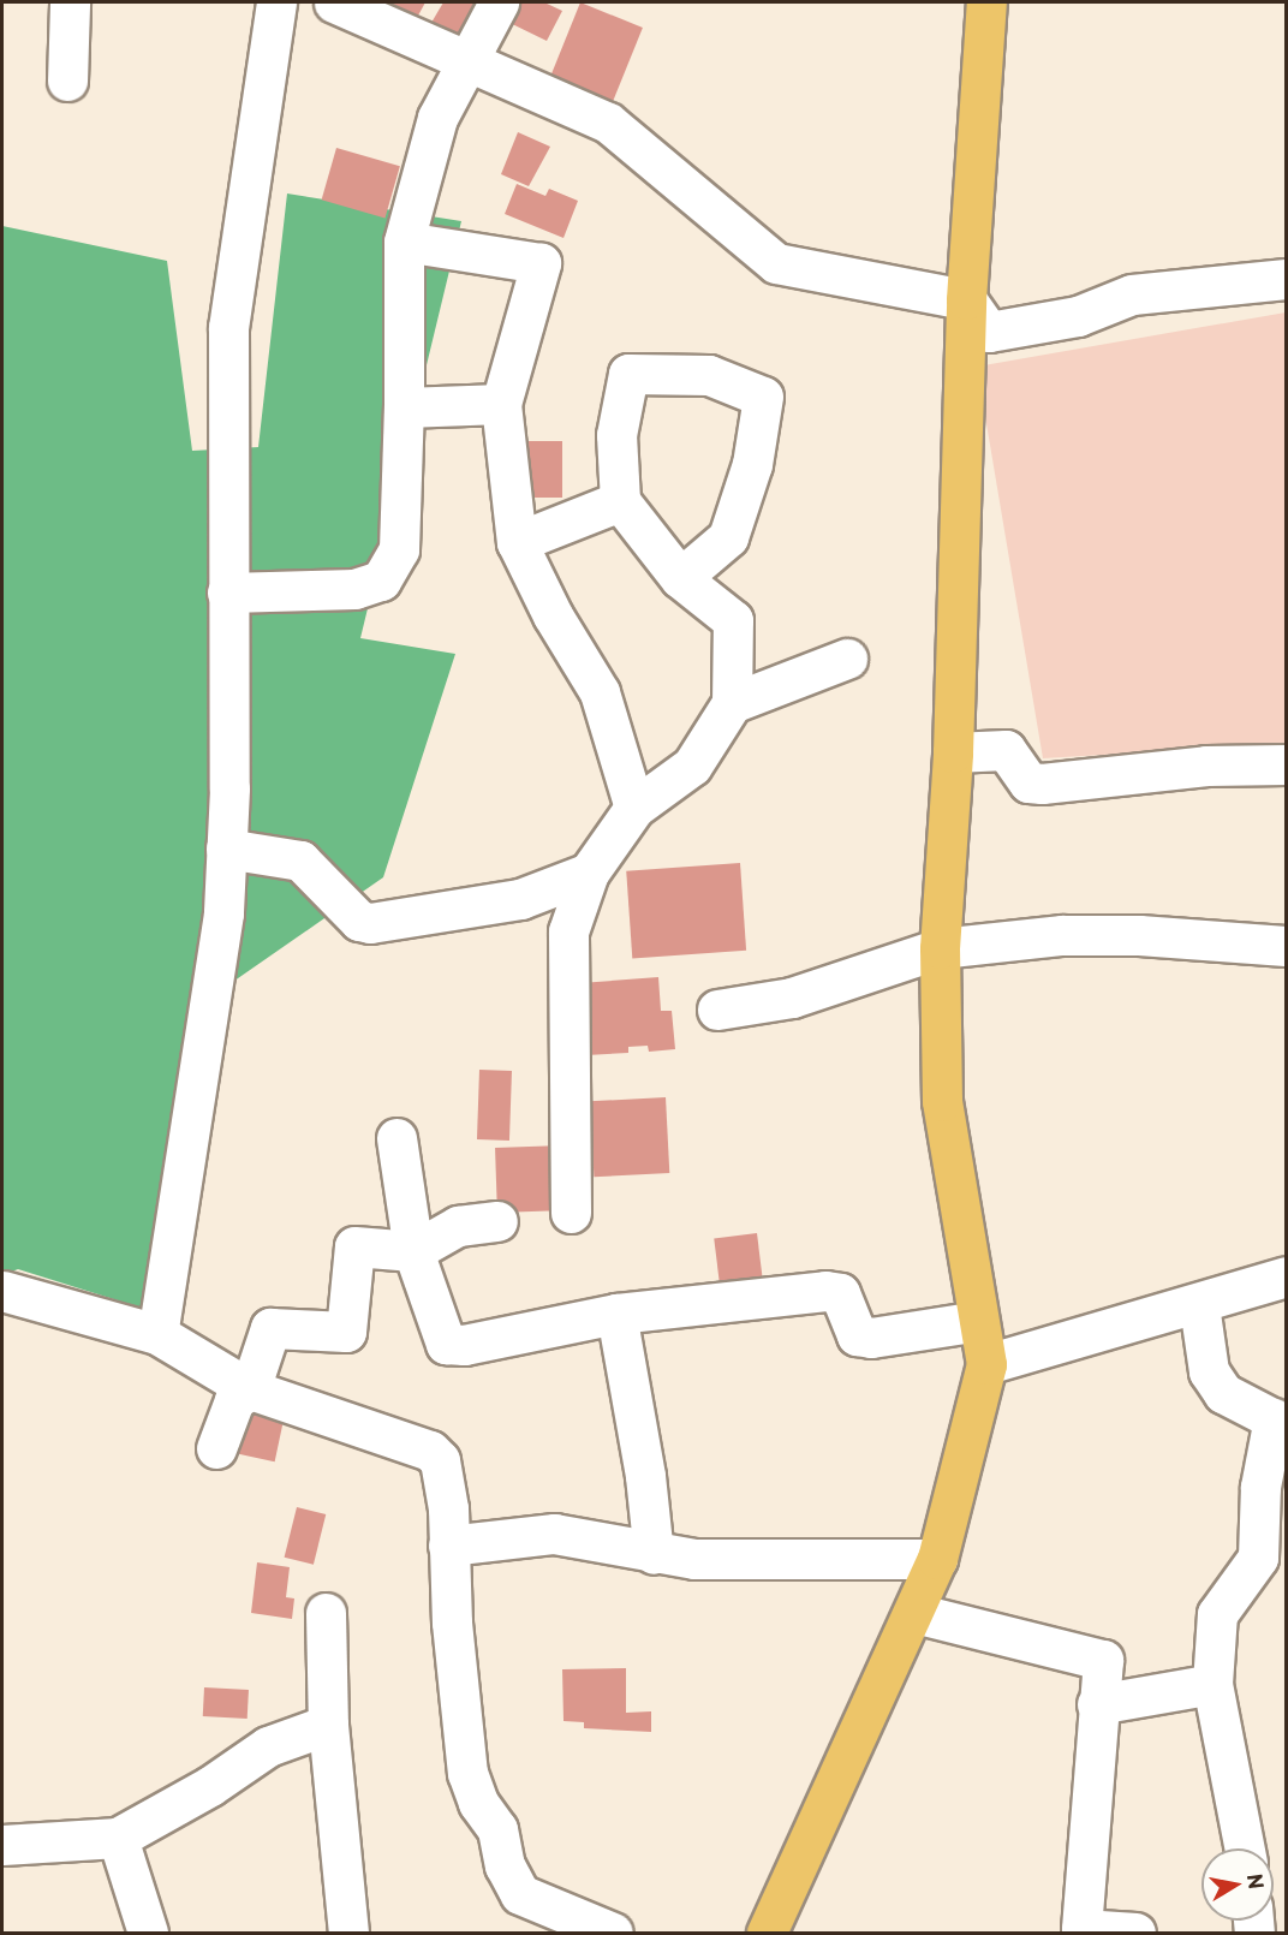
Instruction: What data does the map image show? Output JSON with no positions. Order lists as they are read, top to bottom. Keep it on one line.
{"north":"right"}
